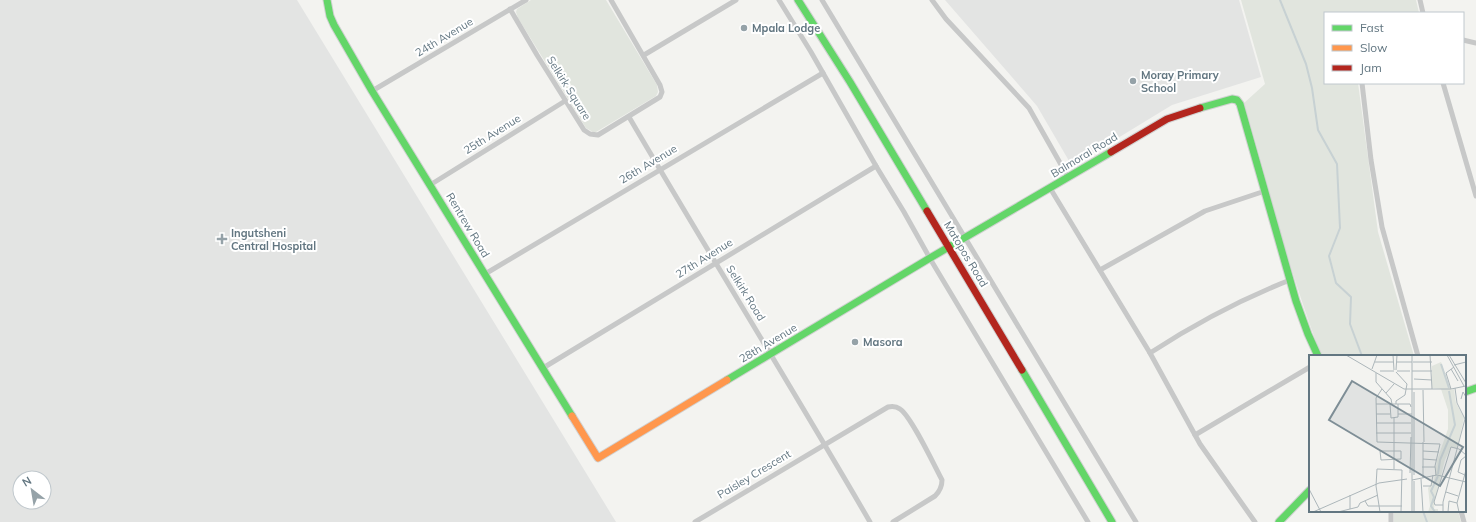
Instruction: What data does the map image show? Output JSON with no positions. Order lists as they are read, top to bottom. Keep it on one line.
{"streets":{"street":["24th Avenue","Selkirk Square","25th Avenue","Balmoral Road","26th Avenue","Rentrew Road","Matopos Road","27th Avenue","Selkirk Road","28th Avenue","Paisley Crescent"]},"crossings":[["24th Avenue","Selkirk Square"],["24th Avenue","Rentrew Road"],["Selkirk Square","25th Avenue"],["Selkirk Square","Selkirk Road"],["25th Avenue","Rentrew Road"],["Balmoral Road","Matopos Road"],["Balmoral Road","28th Avenue"],["26th Avenue","Rentrew Road"],["26th Avenue","Selkirk Road"],["Rentrew Road","27th Avenue"],["Rentrew Road","28th Avenue"],["Matopos Road","28th Avenue"],["27th Avenue","Selkirk Road"],["Selkirk Road","28th Avenue"],["Selkirk Road","Paisley Crescent"]],"places":{"other":["Mpala Lodge","Moray Primary School","Masora"],"health":["Ingutsheni Central Hospital"]},"legend":["Fast","Slow","Jam"],"north":"top left"}
